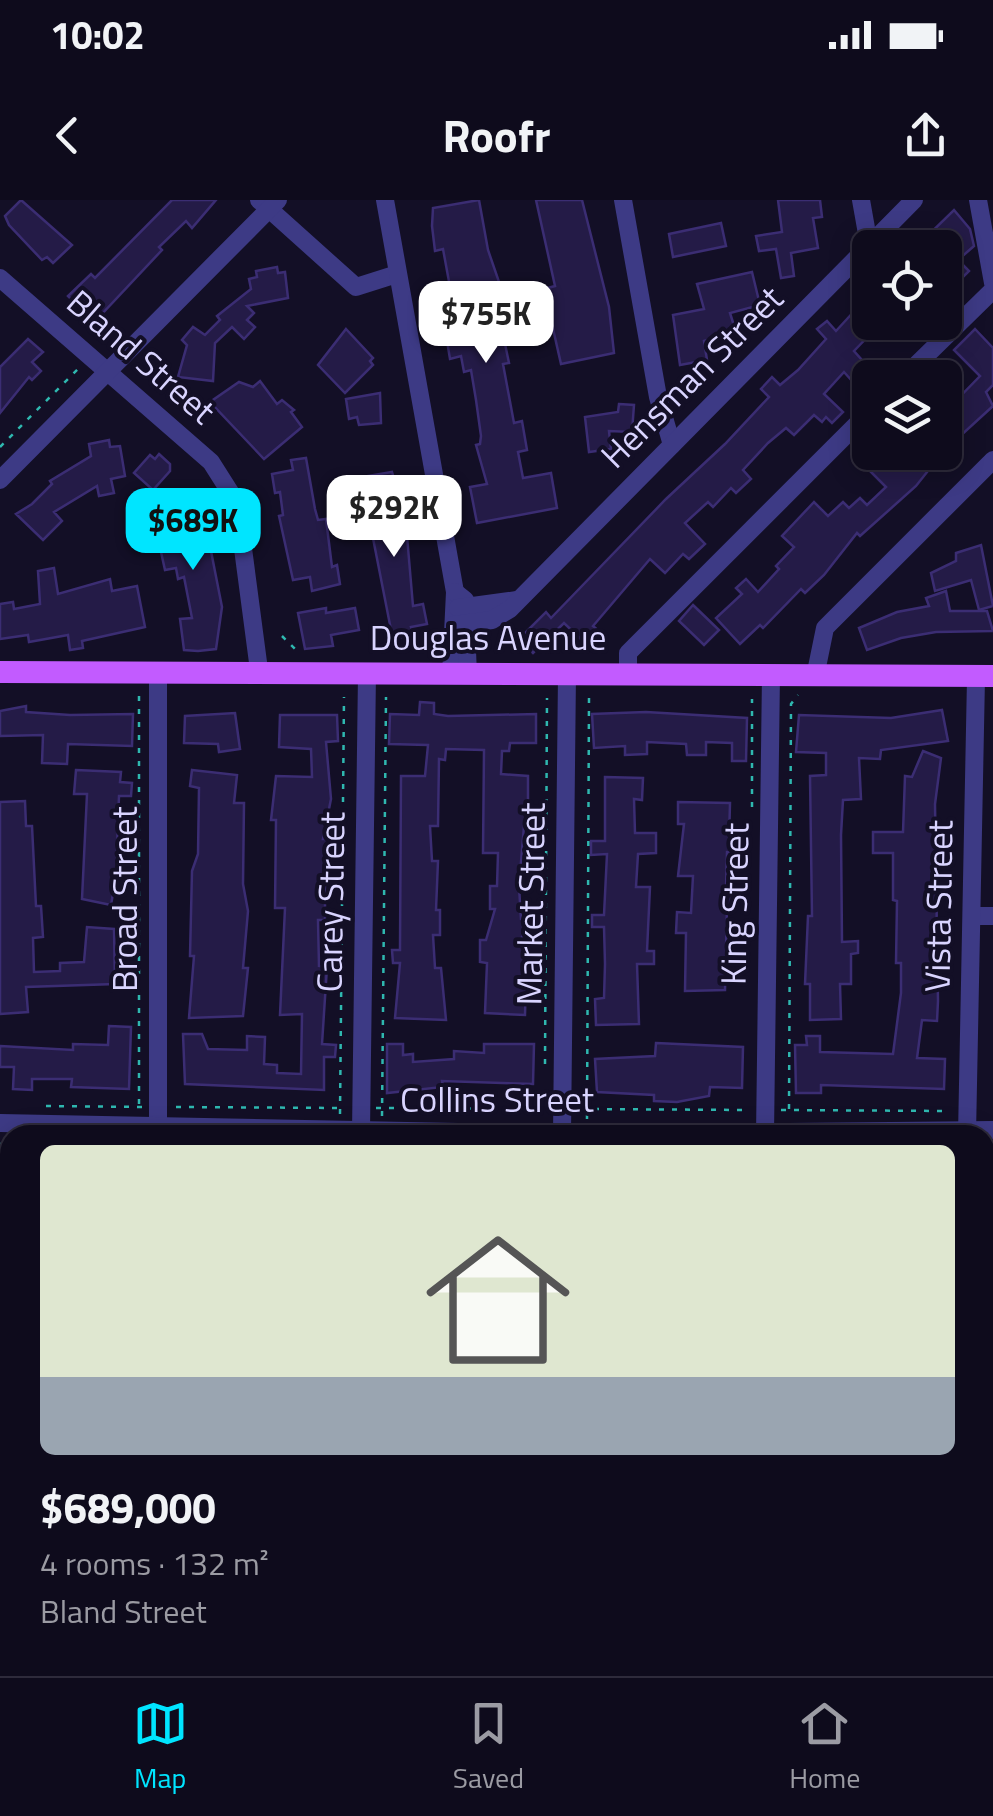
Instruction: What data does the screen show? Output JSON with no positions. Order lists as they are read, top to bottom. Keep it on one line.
{"streets":{"main road":["Douglas Avenue"],"street":["Bland Street","Hensman Street","Broad Street","Carey Street","Market Street","King Street","Vista Street","Collins Street"]},"crossings":[["Bland Street","Douglas Avenue"],["Douglas Avenue","Broad Street"],["Douglas Avenue","Carey Street"],["Douglas Avenue","Market Street"],["Douglas Avenue","King Street"],["Douglas Avenue","Vista Street"]],"page":{"status":"10:02","header":"Roofr","price":["$755K","$292K","$689K"],"list":[{"name":"$689,000","note":"4 rooms · 132 m² · Bland Street"}],"tabs":["Map","Saved","Home"]}}
